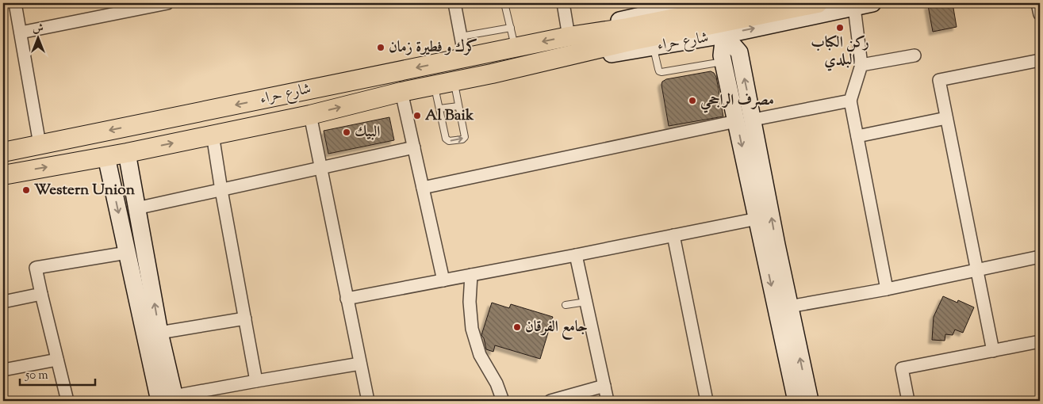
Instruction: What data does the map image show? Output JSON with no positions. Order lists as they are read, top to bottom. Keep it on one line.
{"streets":{"main road":["شارع حراء"]},"places":["ركن الكباب البلدي","كرك و فطيرة زمان","مصرف الراجحي","Al Baik","البيك","Western Union","جامع الفرقان"],"scale_bar":"50 m","north":"top"}
